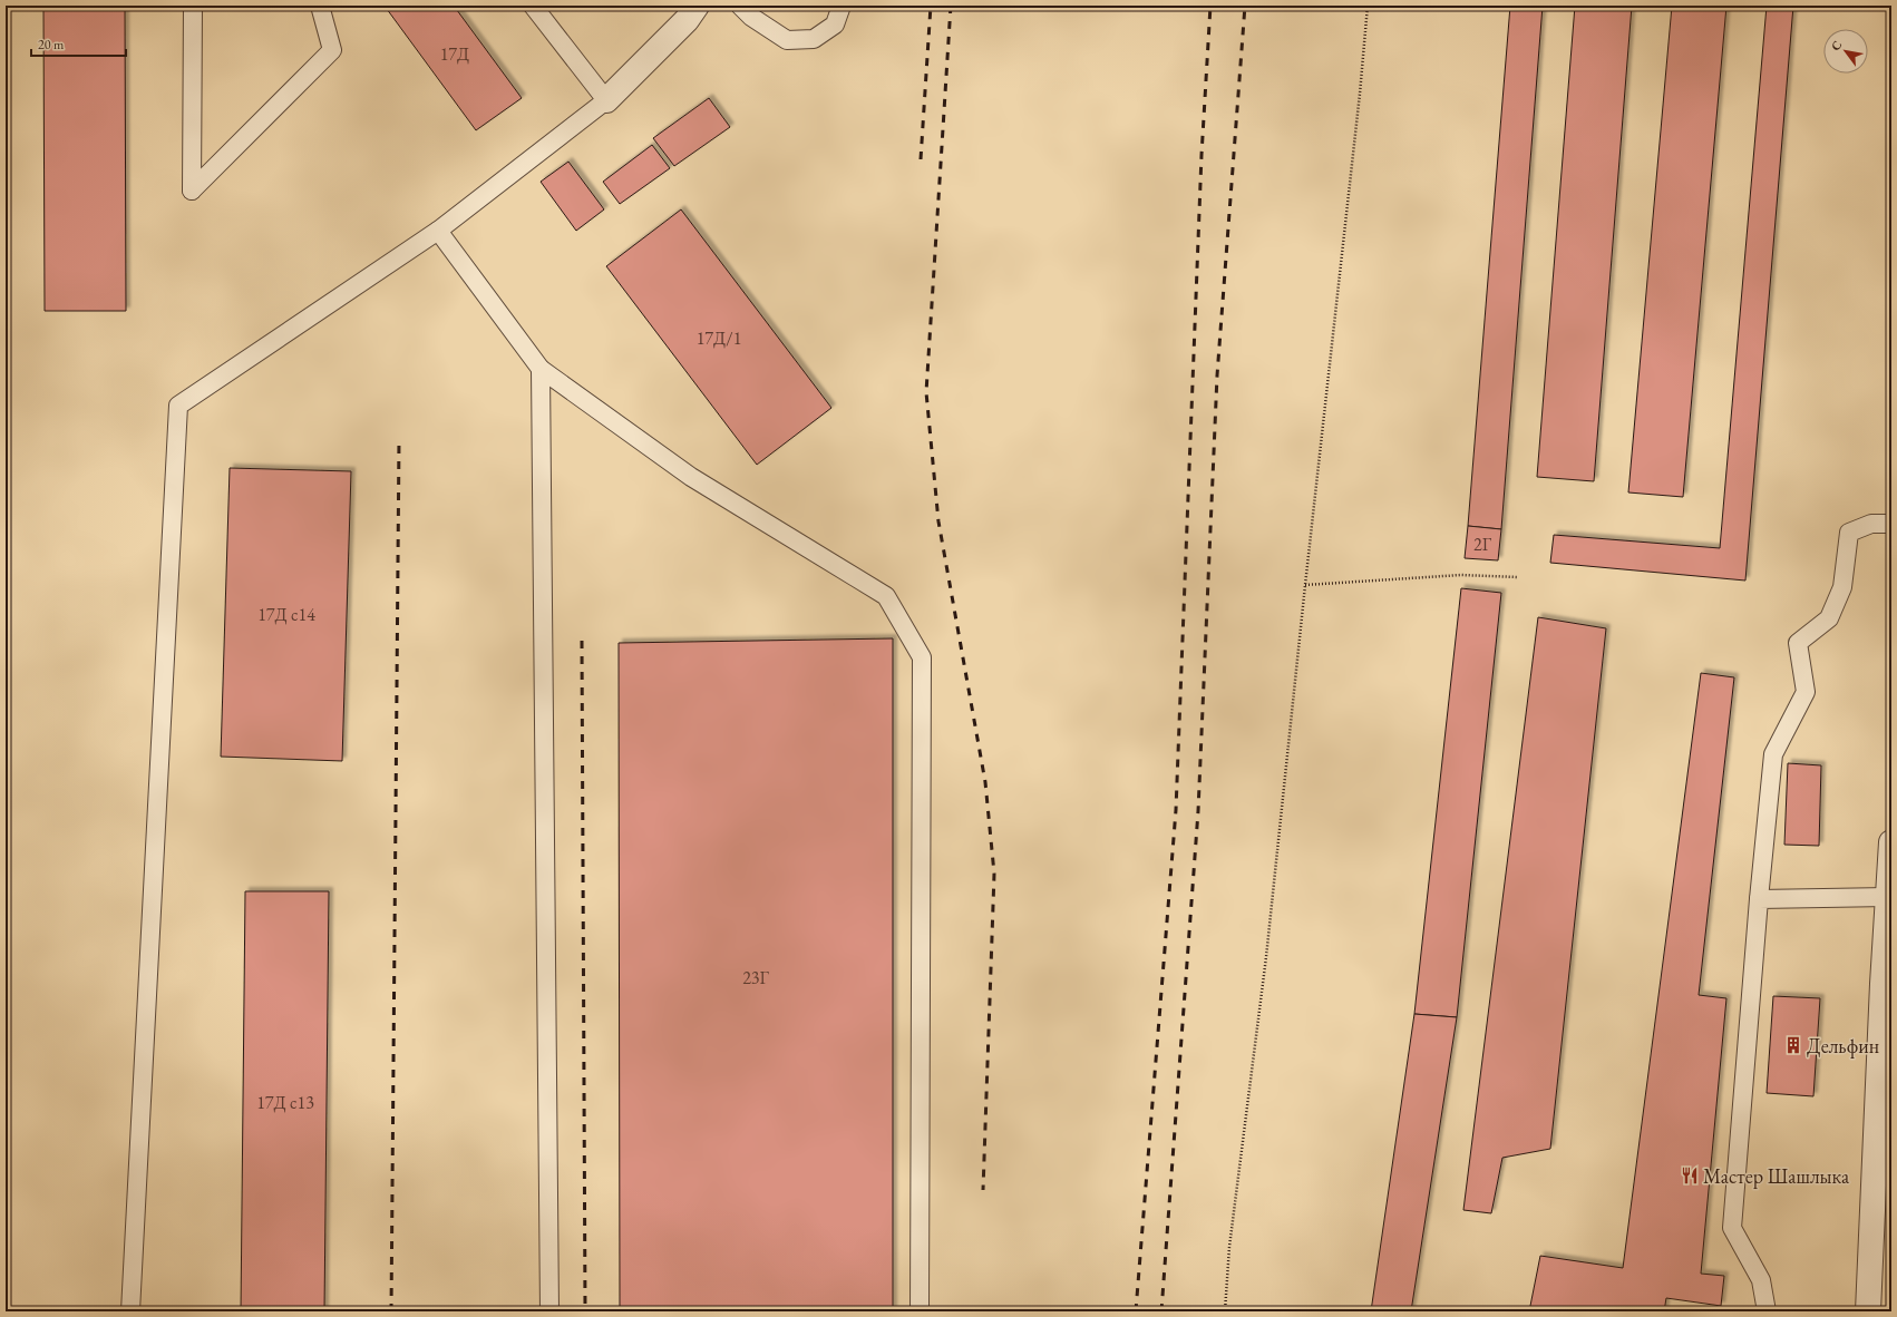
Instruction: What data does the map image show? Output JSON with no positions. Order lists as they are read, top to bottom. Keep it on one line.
{"places":{"building":["Дельфин"],"restaurant":["Мастер Шашлыка"]},"house_numbers":["17Д","17Д/1","2Г","17Д с14","23Г","17Д с13"],"scale_bar":"20 m","north":"top left"}
